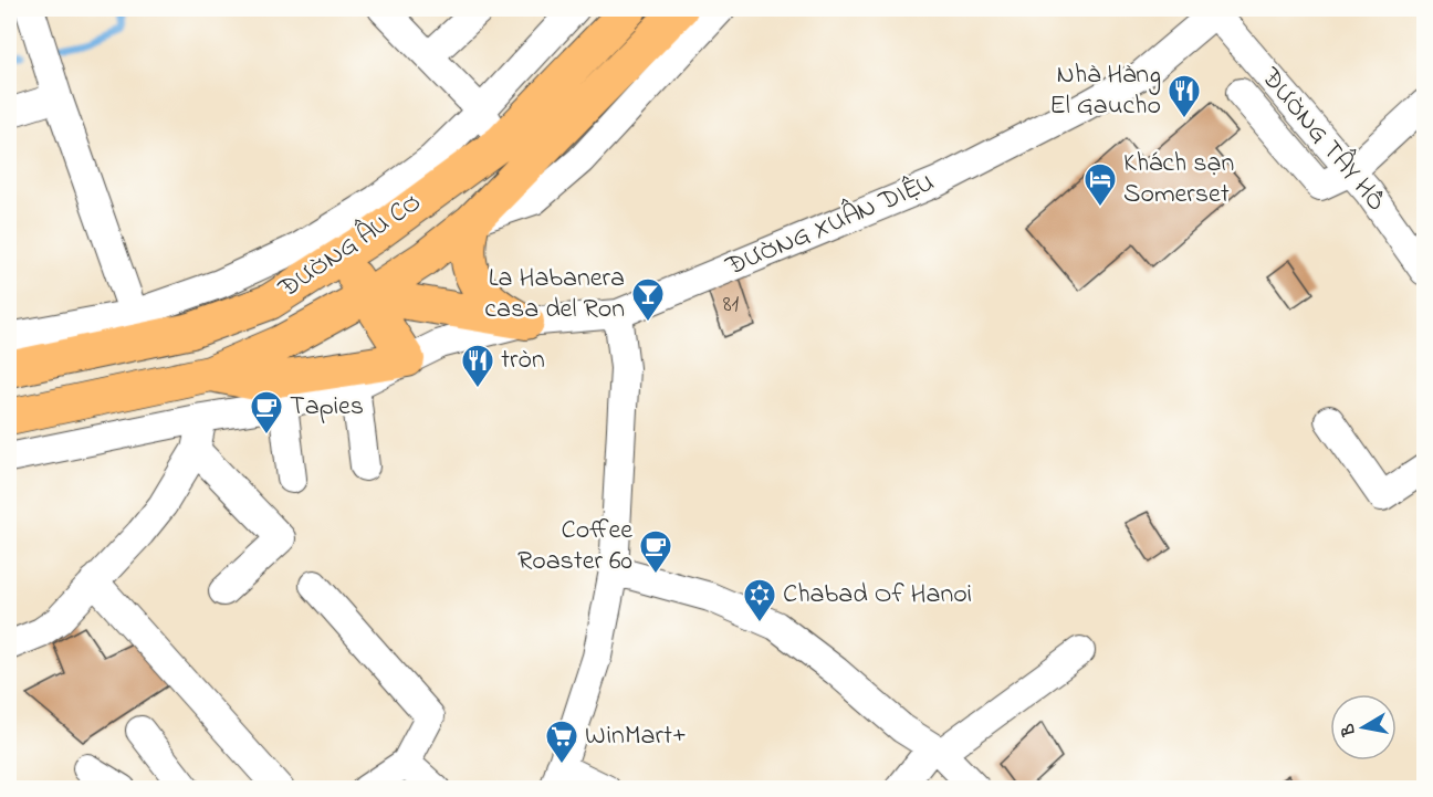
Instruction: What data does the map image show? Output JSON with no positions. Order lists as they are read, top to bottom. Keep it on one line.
{"streets":{"main road":["ĐƯỜNG ÂU CƠ"],"street":["ĐƯỜNG TÂY HỒ","ĐƯỜNG XUÂN DIỆU"]},"crossings":[["ĐƯỜNG TÂY HỒ","ĐƯỜNG XUÂN DIỆU"]],"places":{"restaurant":["Nhà Hàng El Gaucho","tròn"],"hotel":["Khách sạn Somerset"],"bar":["La Habanera casa del Ron"],"cafe":["Tapies","Coffee Roaster 60"],"synagogue":["Chabad Of Hanoi"],"supermarket":["WinMart+"]},"house_numbers":["81"],"north":"left"}
